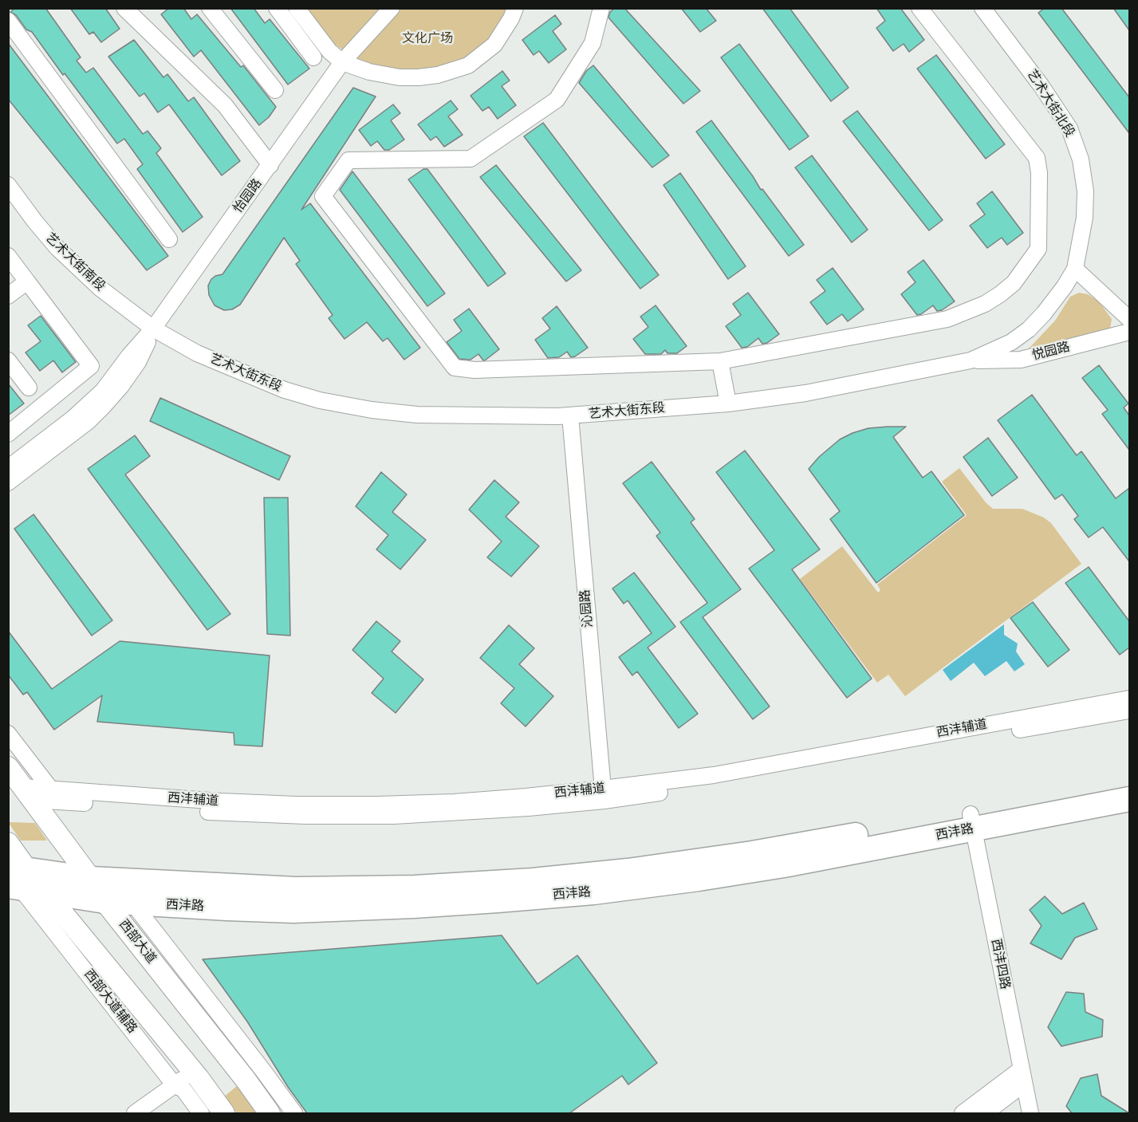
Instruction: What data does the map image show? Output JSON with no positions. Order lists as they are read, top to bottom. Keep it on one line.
{"streets":{"highway":["西沣路"],"main road":["西部大道"],"street":["艺术大街北段","怡园路","艺术大街南段","悦园路","艺术大街东段","沁园路","西沣辅道","西沣四路","西部大道辅路"]},"crossings":[["艺术大街北段","艺术大街东段"],["怡园路","艺术大街南段"],["怡园路","艺术大街东段"],["艺术大街南段","艺术大街东段"],["悦园路","艺术大街东段"],["艺术大街东段","沁园路"],["沁园路","西沣辅道"],["西沣辅道","西部大道"],["西沣路","西部大道"],["西沣路","西沣四路"],["西沣路","西部大道辅路"]],"parks":["文化广场"]}
